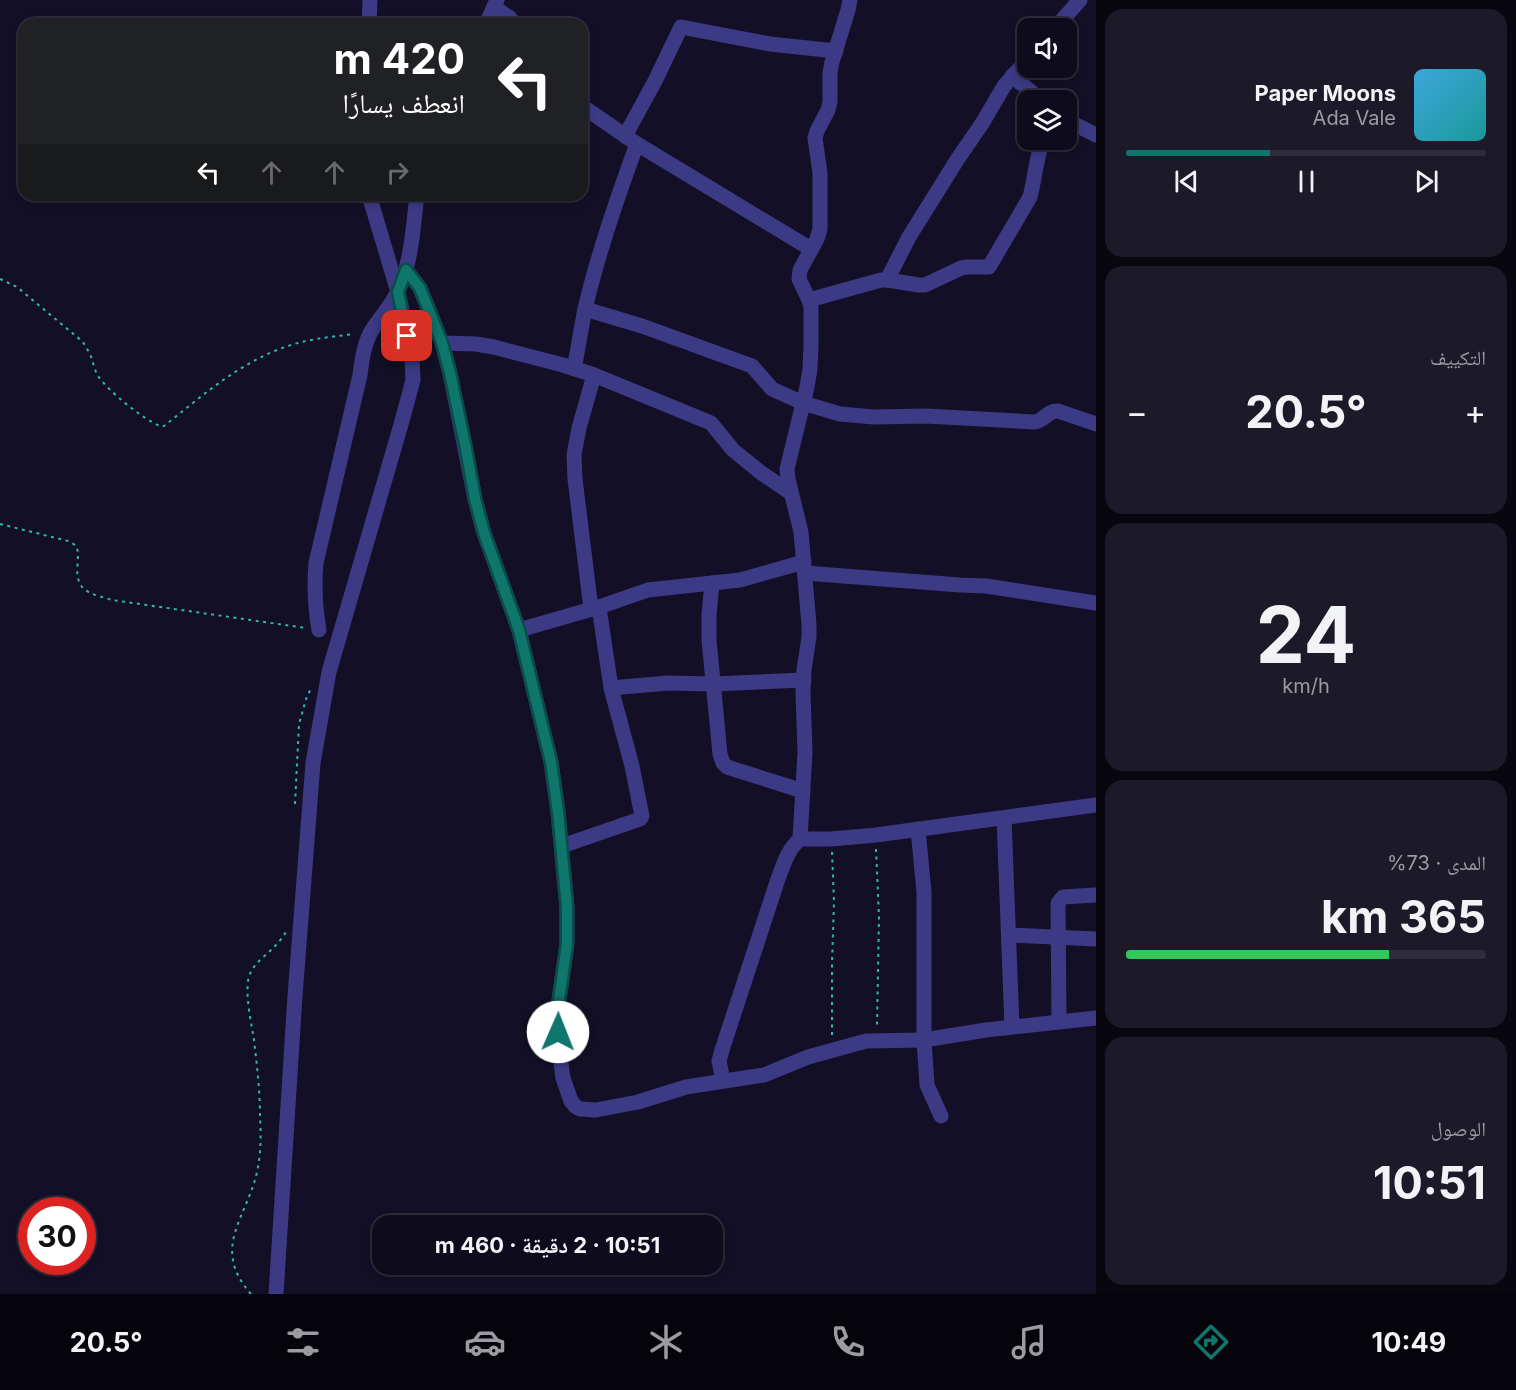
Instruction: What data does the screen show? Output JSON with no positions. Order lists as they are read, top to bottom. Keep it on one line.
{"page":{"turn":["420 m","انعطف يسارًا"],"song":["Paper Moons","Ada Vale"],"tile":["التكييف",["24","km/h"],["المدى · 73%","365 km"],["الوصول","10:51"]],"heat":["−","20.5°","+"],"limit":"30","trip":"10:51 · 2 دقيقة · 460 m","tabs":["10:49","20.5°"]}}
